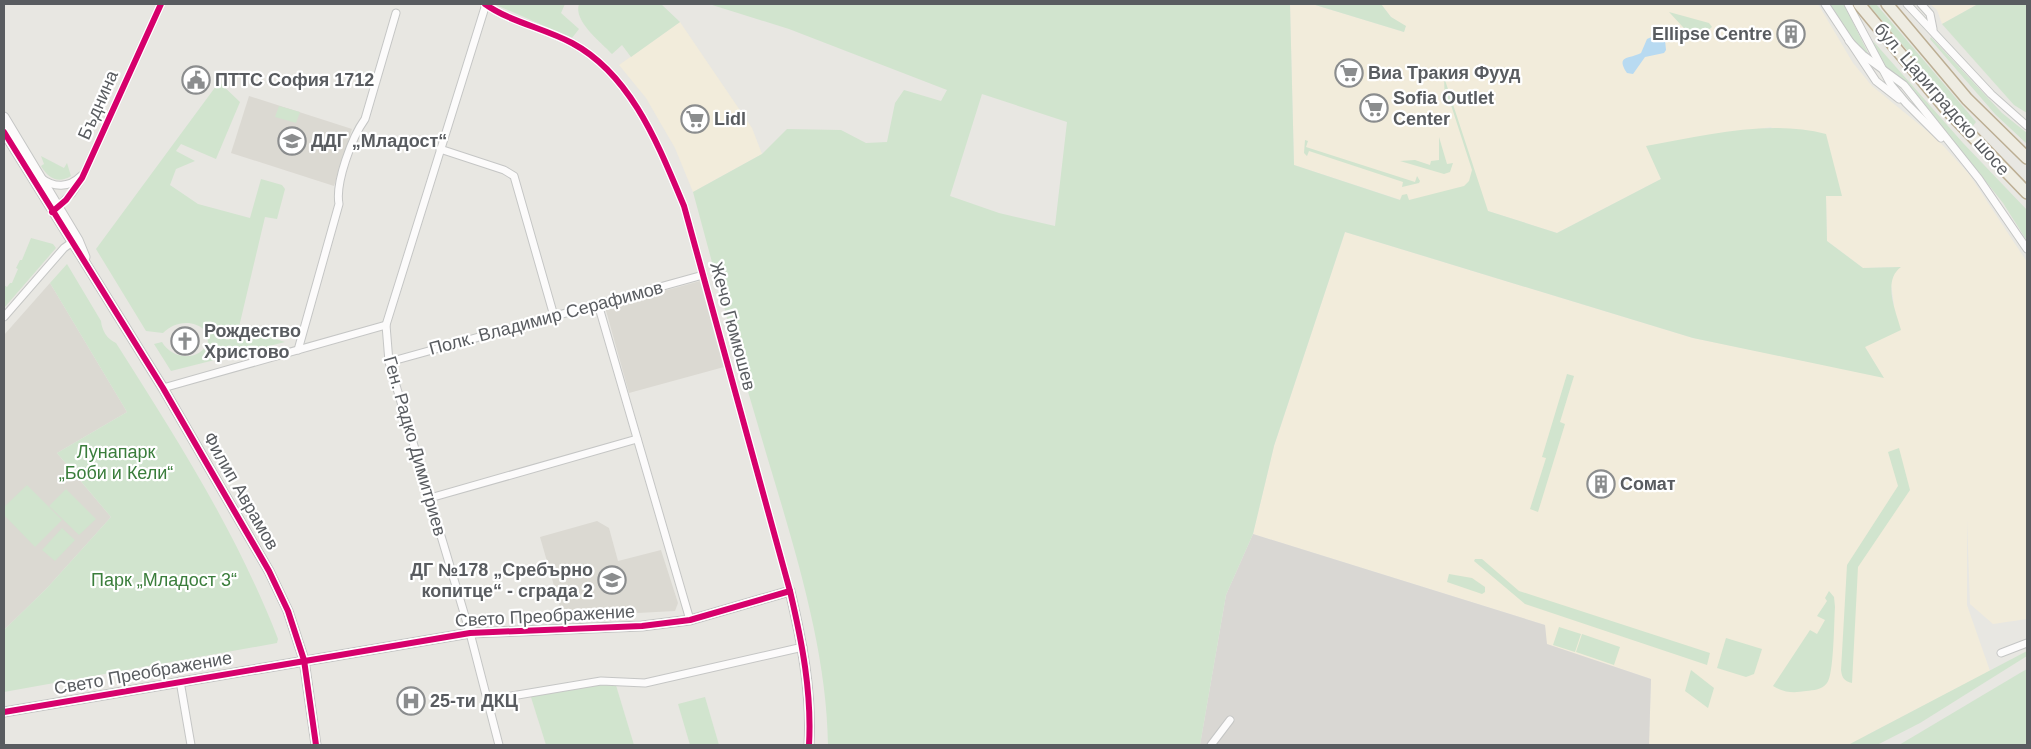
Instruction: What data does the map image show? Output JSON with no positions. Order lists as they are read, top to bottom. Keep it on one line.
{"streets":{"highway":["бул. Цариградско шосе"],"street":["Бъднина","Полк. Владимир Серафимов","Жечо Гюмюшев","Ген. Радко Димитриев","Филип Аврамов","Свето Преображение"]},"crossings":[["Бъднина","Филип Аврамов"],["Полк. Владимир Серафимов","Жечо Гюмюшев"],["Полк. Владимир Серафимов","Ген. Радко Димитриев"],["Жечо Гюмюшев","Ген. Радко Димитриев"],["Жечо Гюмюшев","Свето Преображение"],["Ген. Радко Димитриев","Свето Преображение"],["Филип Аврамов","Свето Преображение"]],"parks":["Лунапарк „Боби и Кели“","Парк „Младост 3“"],"places":{"building":["Ellipse Centre","Сомат"],"supermarket":["Виа Тракия Фууд","Sofia Outlet Center","Lidl"],"public building":["ПТТС София 1712"],"school or university":["ДДГ „Младост“","ДГ №178 „Сребърно копитце“ - сграда 2"],"church":["Рождество Христово"],"hospital":["25-ти ДКЦ"]}}
